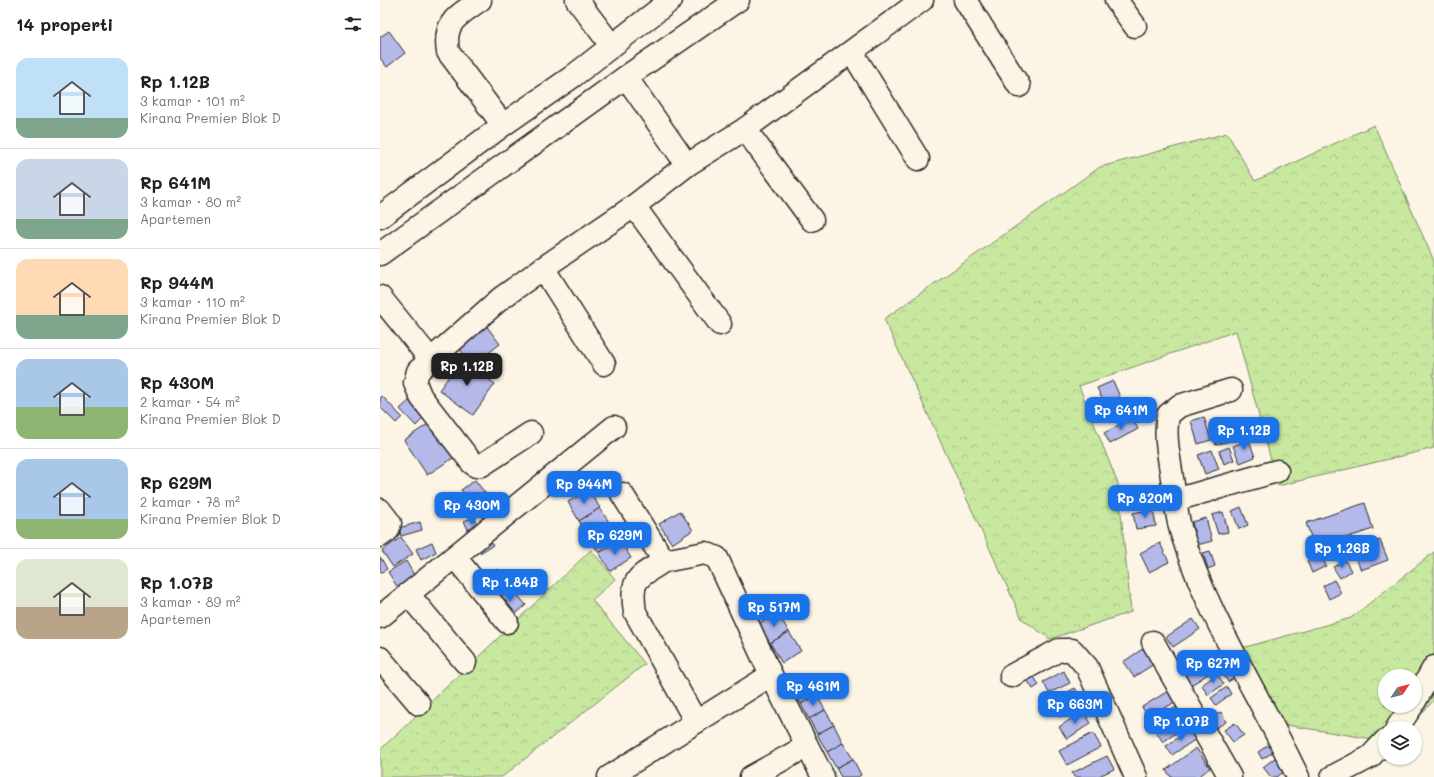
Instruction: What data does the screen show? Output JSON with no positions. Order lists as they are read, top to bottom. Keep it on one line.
{"north":"top right","page":{"heading":"14 properti","list":[{"name":"Rp 1.12B","note":"3 kamar · 101 m² · Kirana Premier Blok D"},{"name":"Rp 641M","note":"3 kamar · 80 m² · Apartemen"},{"name":"Rp 944M","note":"3 kamar · 110 m² · Kirana Premier Blok D"},{"name":"Rp 430M","note":"2 kamar · 54 m² · Kirana Premier Blok D"},{"name":"Rp 629M","note":"2 kamar · 78 m² · Kirana Premier Blok D"},{"name":"Rp 1.07B","note":"3 kamar · 89 m² · Apartemen"}],"price":["Rp 1.12B","Rp 641M","Rp 1.12B","Rp 944M","Rp 820M","Rp 430M","Rp 629M","Rp 1.26B","Rp 1.84B","Rp 517M","Rp 627M","Rp 461M","Rp 663M","Rp 1.07B"]}}
